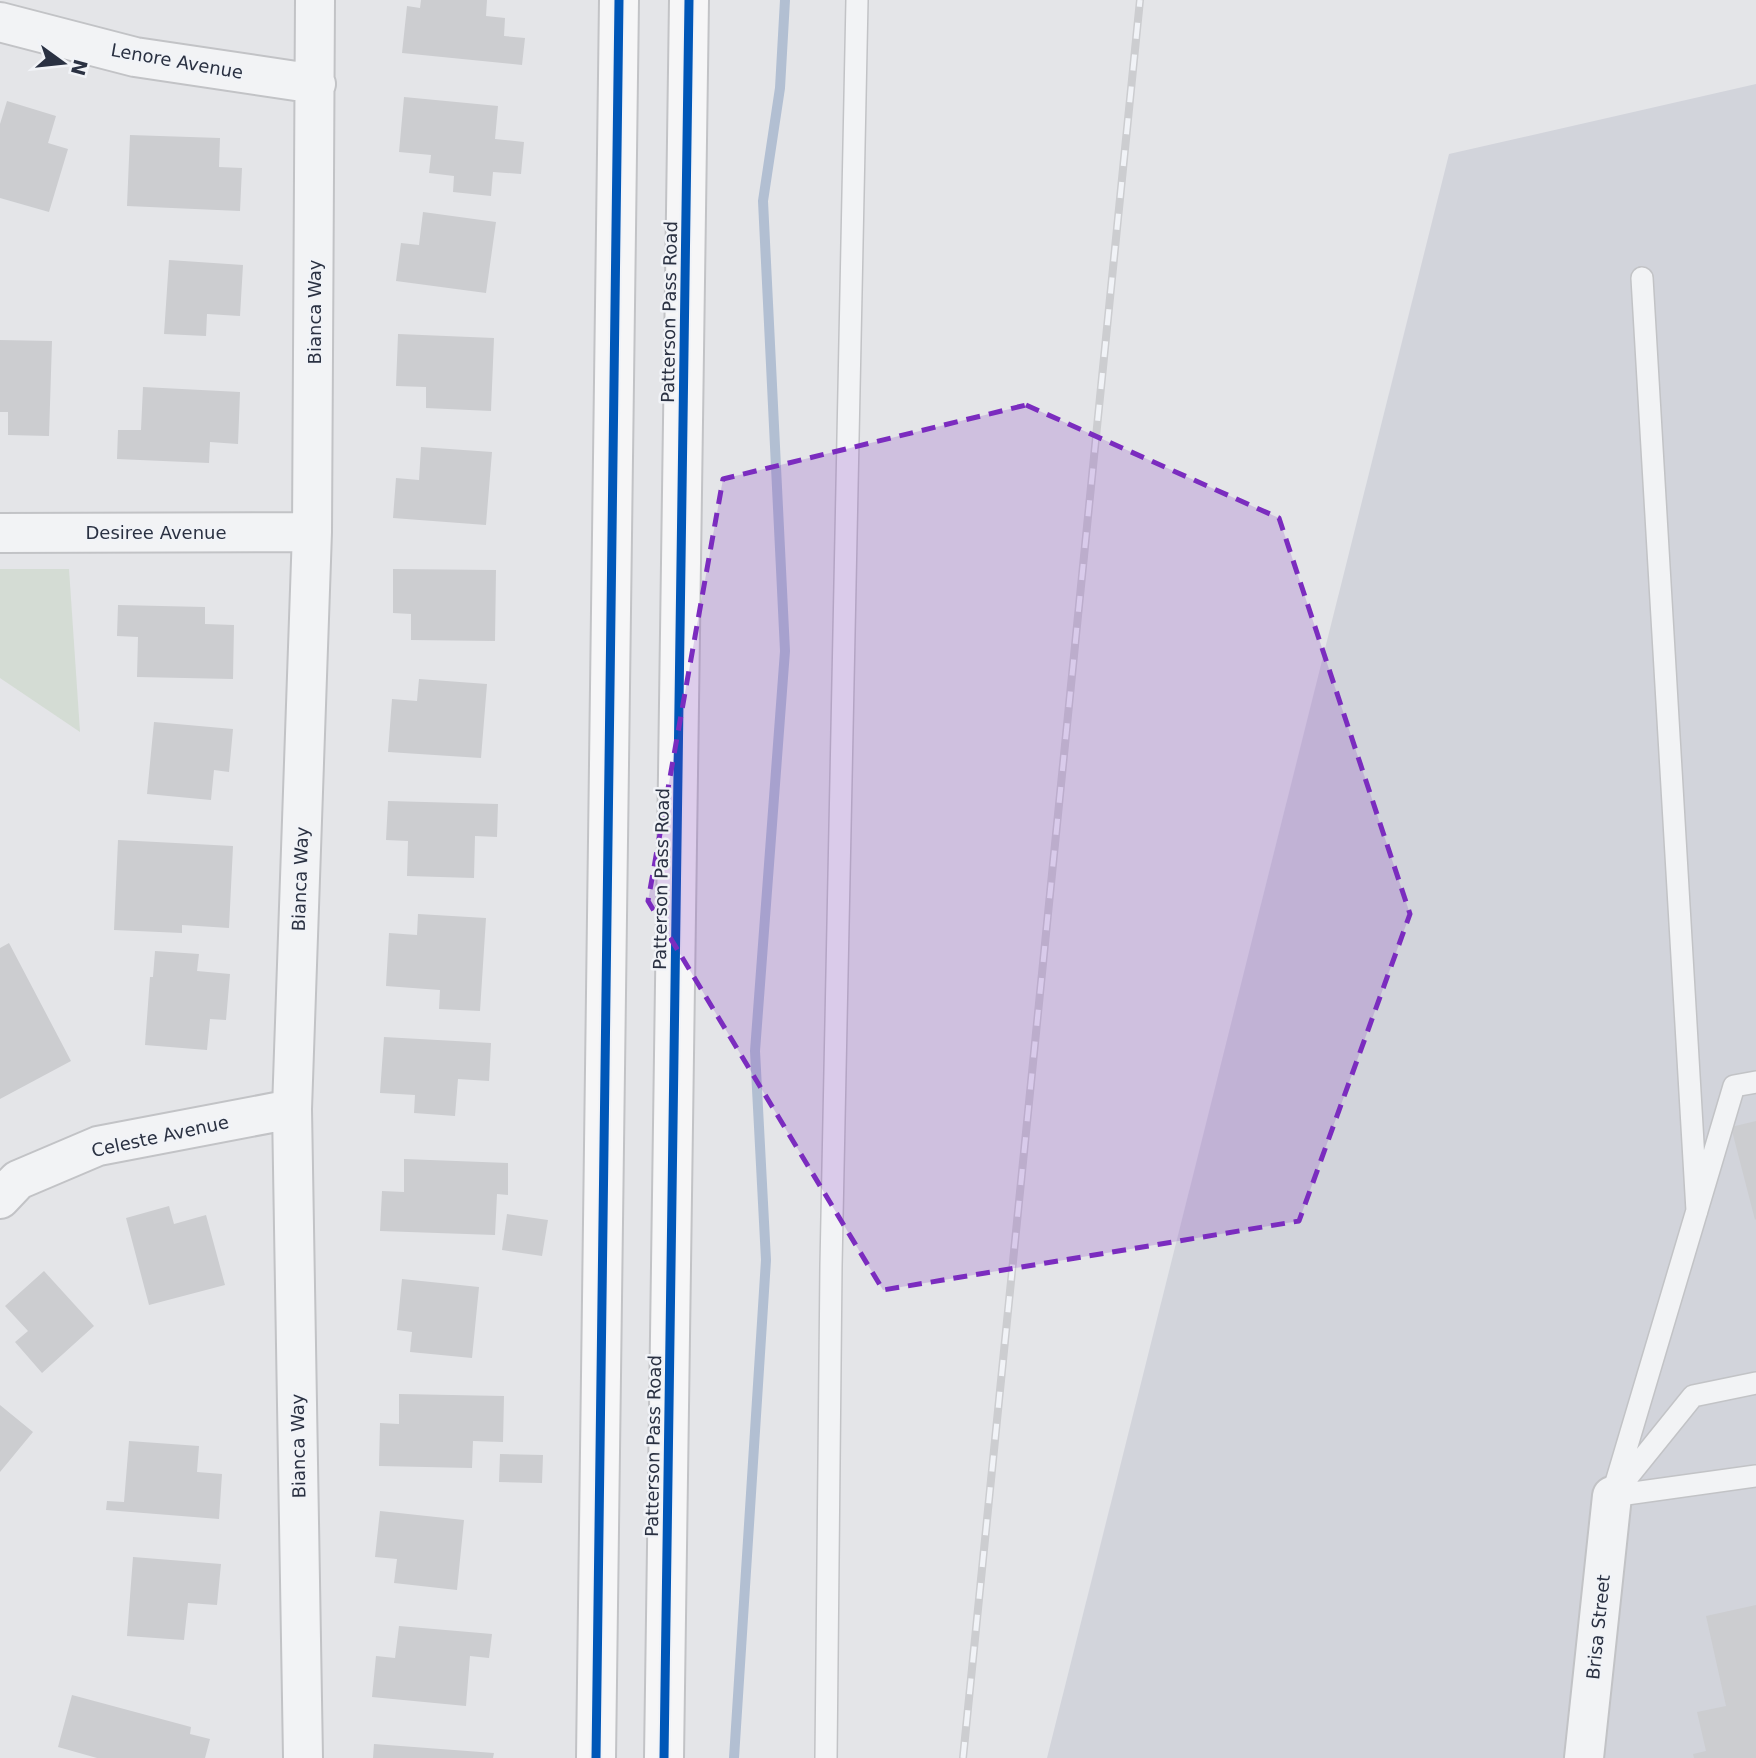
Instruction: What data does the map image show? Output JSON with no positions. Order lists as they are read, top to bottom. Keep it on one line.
{"streets":{"main road":["Patterson Pass Road"],"street":["Lenore Avenue","Bianca Way","Desiree Avenue","Celeste Avenue","Brisa Street"]},"crossings":[["Lenore Avenue","Bianca Way"],["Bianca Way","Desiree Avenue"],["Bianca Way","Celeste Avenue"]],"north":"right"}
